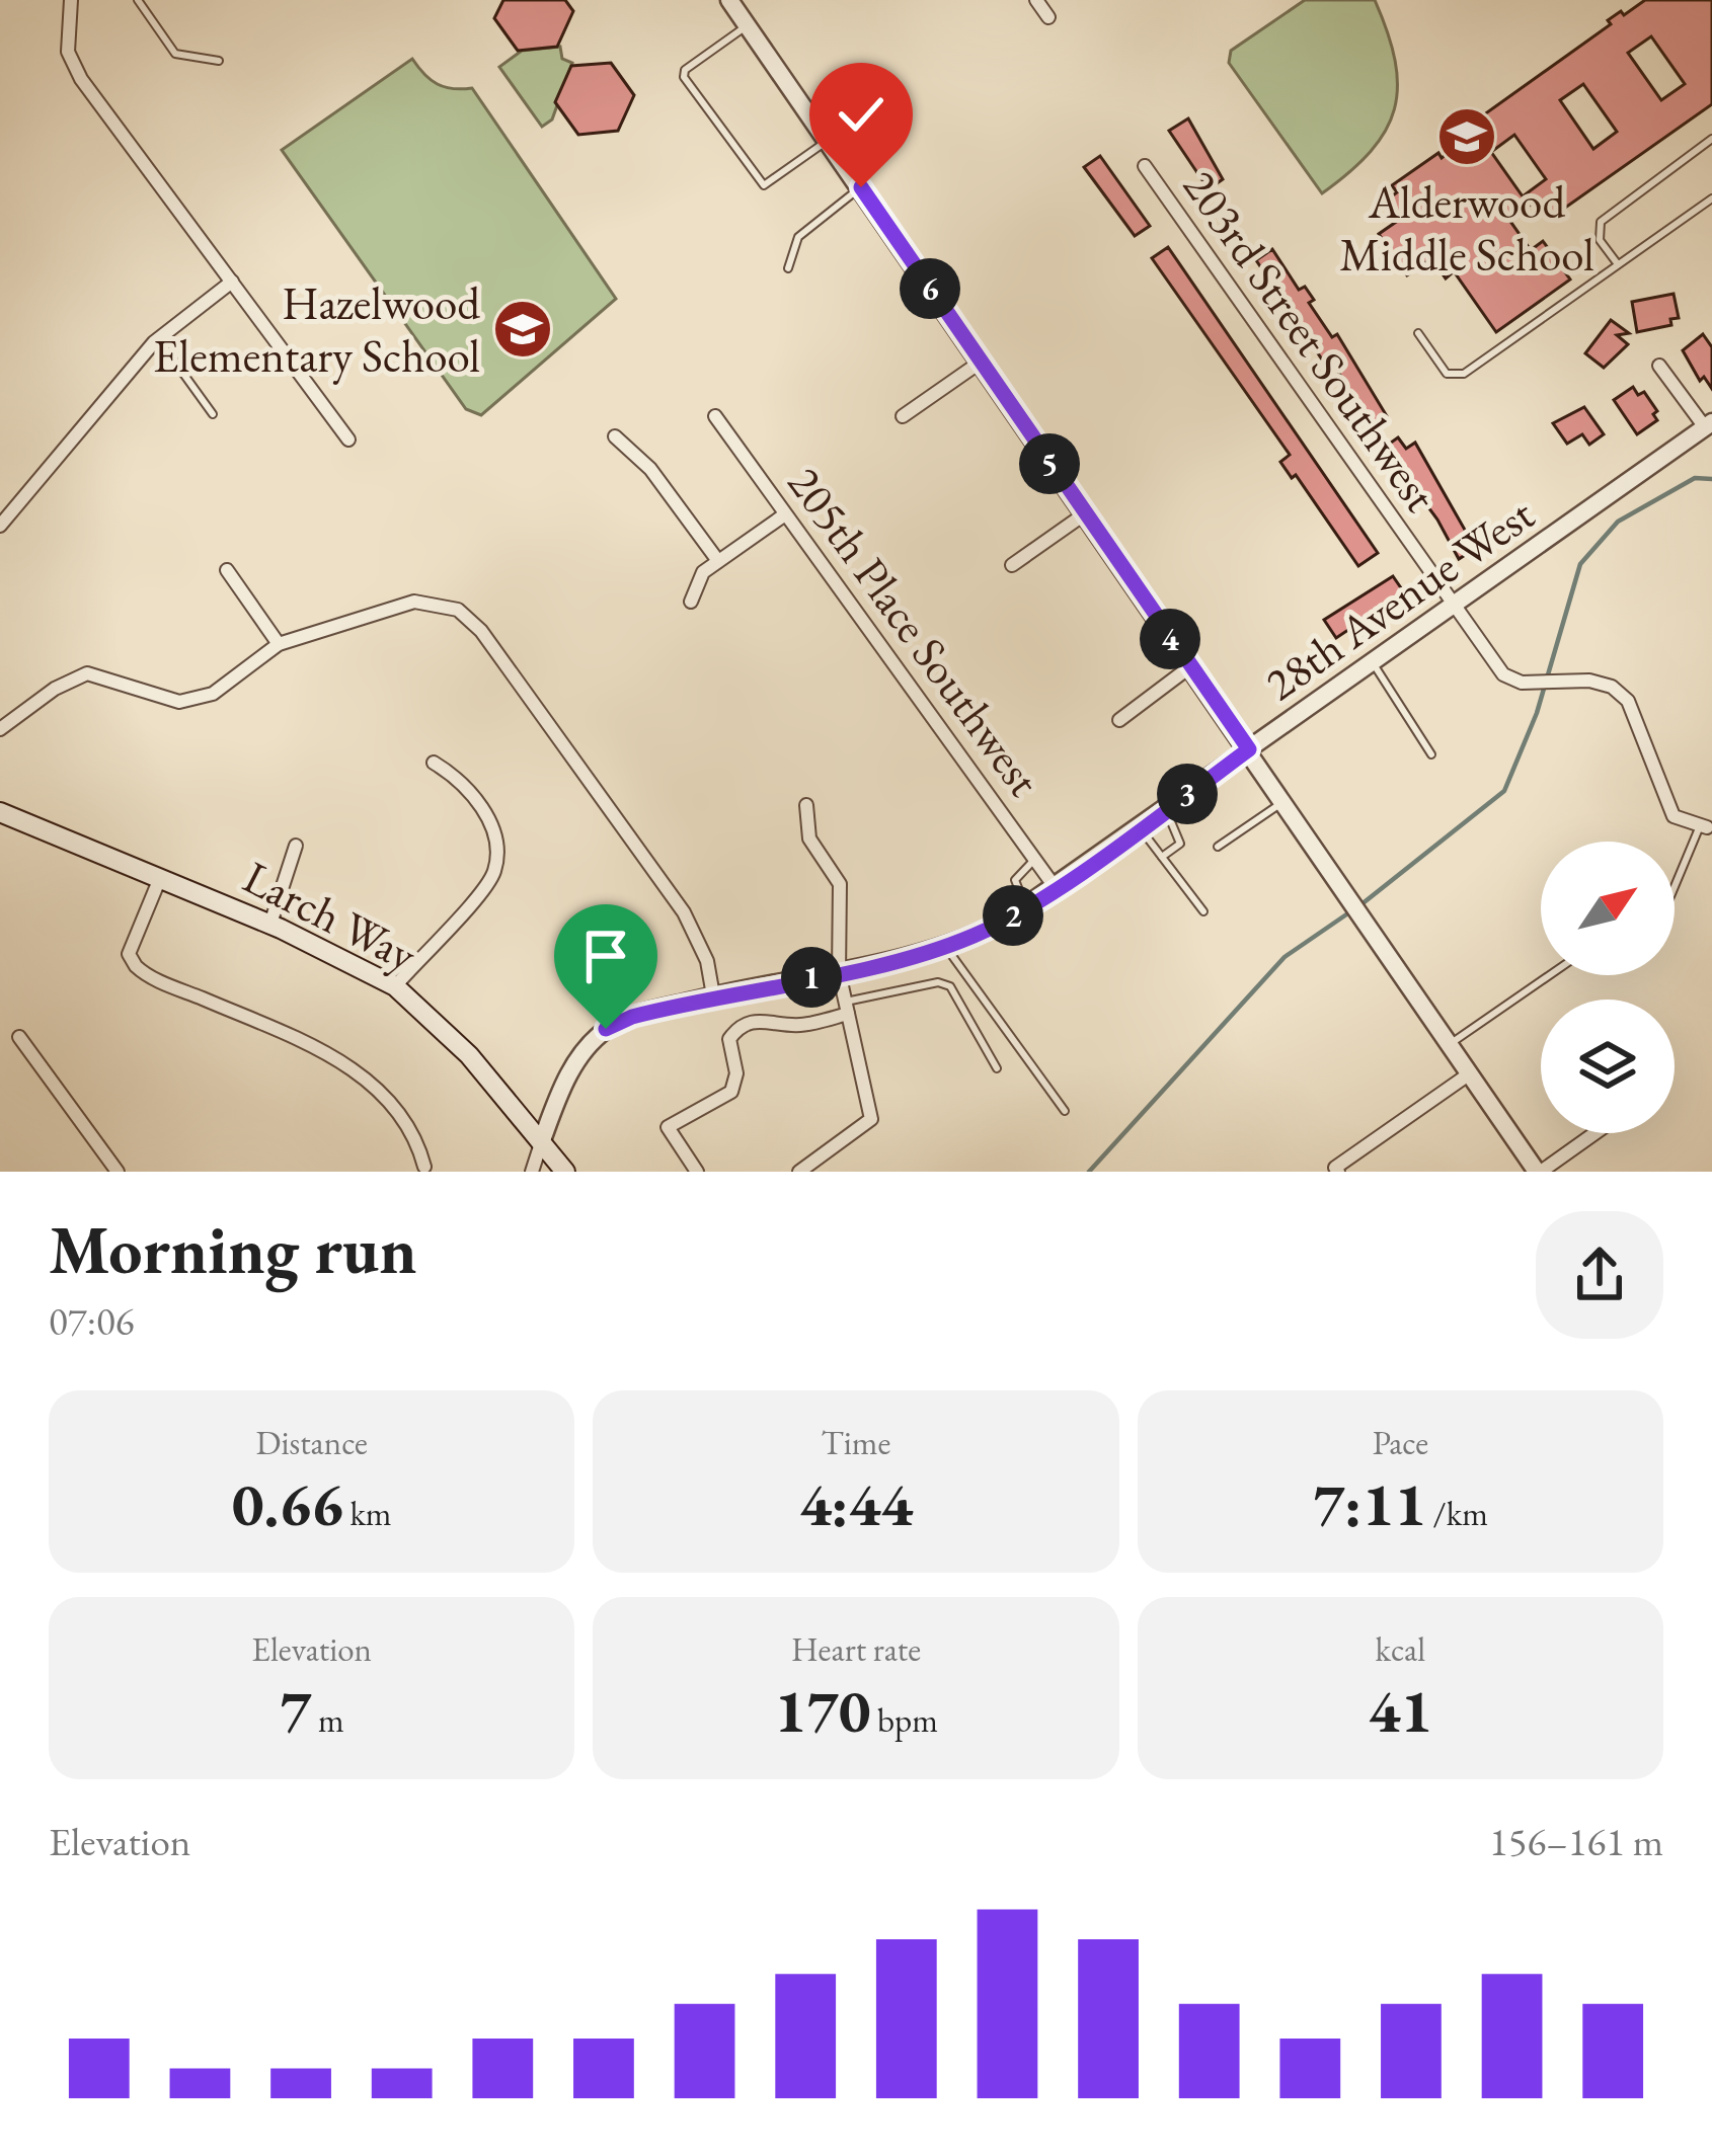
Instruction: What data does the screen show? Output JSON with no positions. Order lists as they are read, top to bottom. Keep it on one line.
{"streets":{"main road":["Larch Way"],"street":["203rd Street Southwest","28th Avenue West","205th Place Southwest"]},"crossings":[["203rd Street Southwest","28th Avenue West"],["28th Avenue West","205th Place Southwest"],["28th Avenue West","Larch Way"]],"places":{"school or university":["Alderwood Middle School","Hazelwood Elementary School"]},"north":"top right","page":{"pins":["6","5","4","3","2","1"],"heading":["Morning run","07:06"],"stats":[["Distance","0.66 km"],["Time","4:44"],["Pace","7:11 /km"],["Elevation","7 m"],["Heart rate","170 bpm"],["kcal","41"]],"chart":["Elevation","156–161 m"]}}
